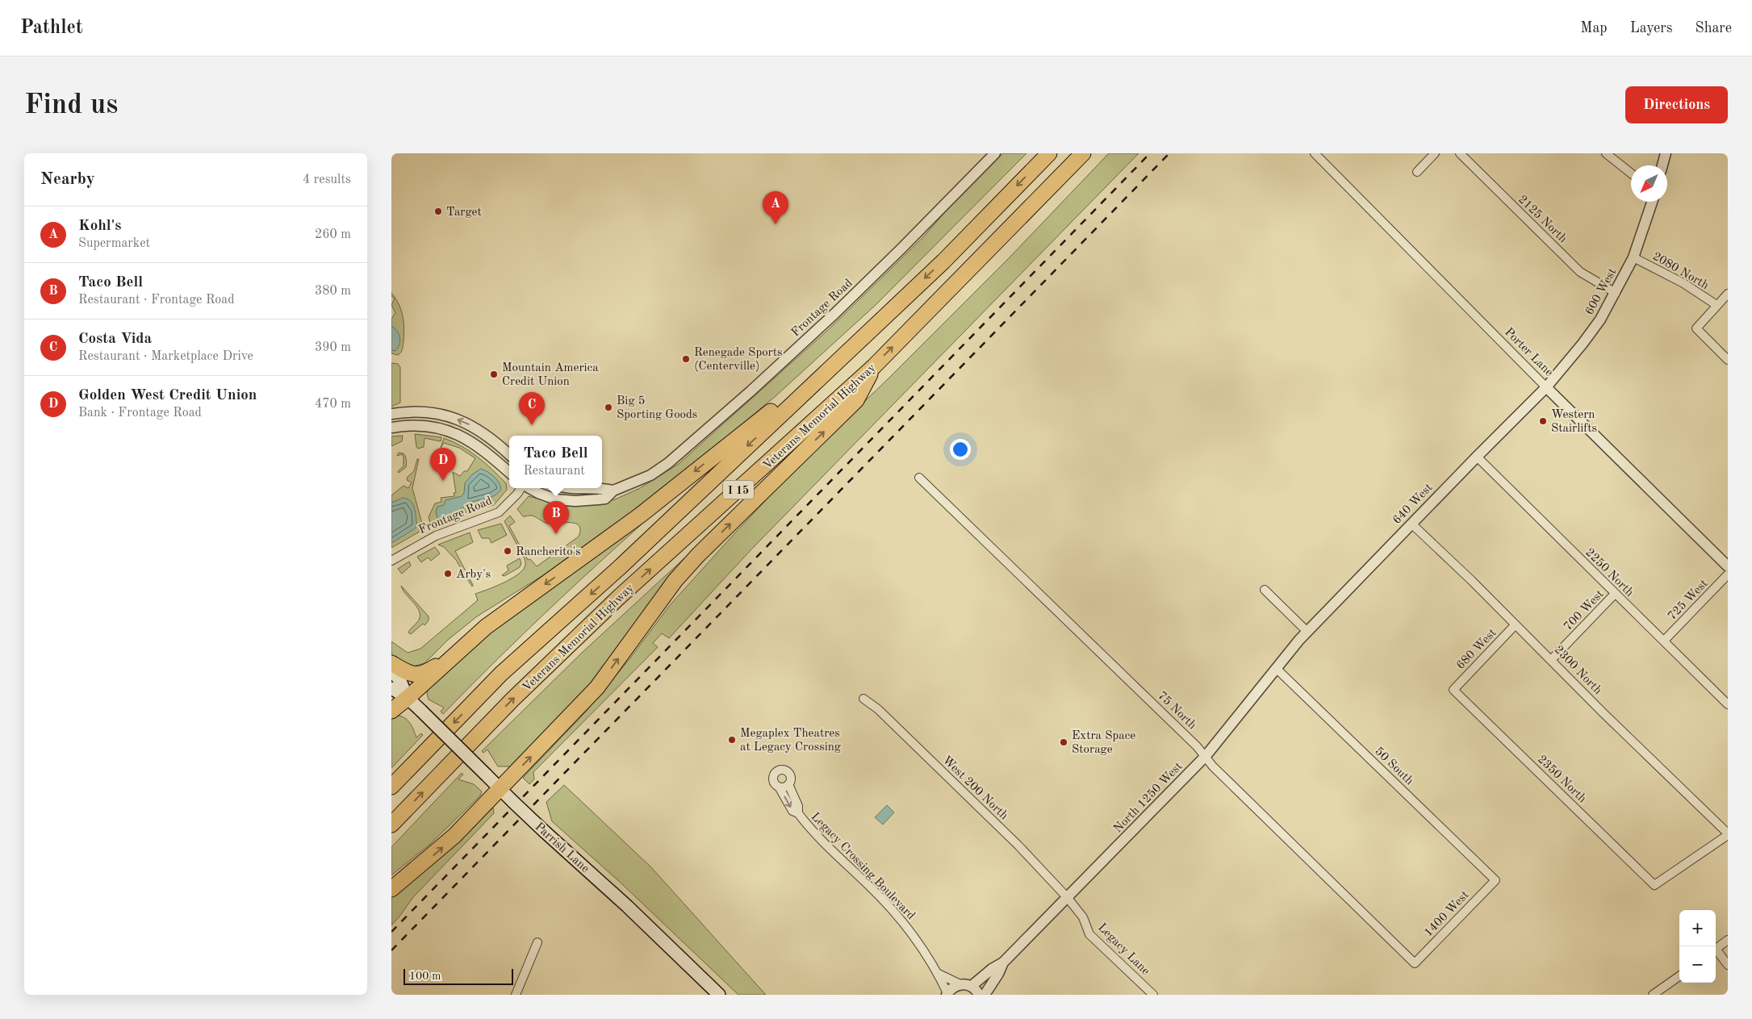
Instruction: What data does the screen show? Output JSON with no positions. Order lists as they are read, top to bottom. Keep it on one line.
{"streets":{"highway":["Veterans Memorial Highway","I 15"],"main road":["Parrish Lane"],"street":["2125 North","2080 North","600 West","Frontage Road","Porter Lane","640 West","2250 North","725 West","700 West","680 West","2300 North","75 North","50 South","2350 North","West 200 North","North 1250 West","Legacy Crossing Boulevard","1400 West","Legacy Lane"]},"crossings":[["2125 North","600 West"],["2080 North","600 West"],["600 West","Porter Lane"],["600 West","640 West"],["Porter Lane","640 West"],["640 West","2250 North"],["640 West","2300 North"],["640 West","North 1250 West"],["2250 North","725 West"],["2250 North","700 West"],["700 West","2300 North"],["680 West","2300 North"],["680 West","2350 North"],["2300 North","2350 North"],["75 North","North 1250 West"],["75 North","1400 West"],["50 South","North 1250 West"],["50 South","1400 West"],["West 200 North","North 1250 West"],["West 200 North","Legacy Lane"],["North 1250 West","Legacy Lane"]],"places":["Target","Renegade Sports (Centerville)","Mountain America Credit Union","Big 5 Sporting Goods","Western Stairlifts","Rancherito's","Arby's","Megaplex Theatres at Legacy Crossing","Extra Space Storage"],"scale_bar":"100 m","north":"bottom left","page":{"header":"Pathlet","nav":["Map","Layers","Share"],"buttons":"Directions","title":"Find us","heading":["Nearby","4 results"],"pins":["A","C","D","B"],"list":[{"mark":"A","name":"Kohl's","note":"Supermarket","value":"260 m"},{"mark":"B","name":"Taco Bell","note":"Restaurant · Frontage Road","value":"380 m"},{"mark":"C","name":"Costa Vida","note":"Restaurant · Marketplace Drive","value":"390 m"},{"mark":"D","name":"Golden West Credit Union","note":"Bank · Frontage Road","value":"470 m"}],"popup":["Taco Bell","Restaurant"],"map_buttons":["+","−"],"scale":"100 m"}}
